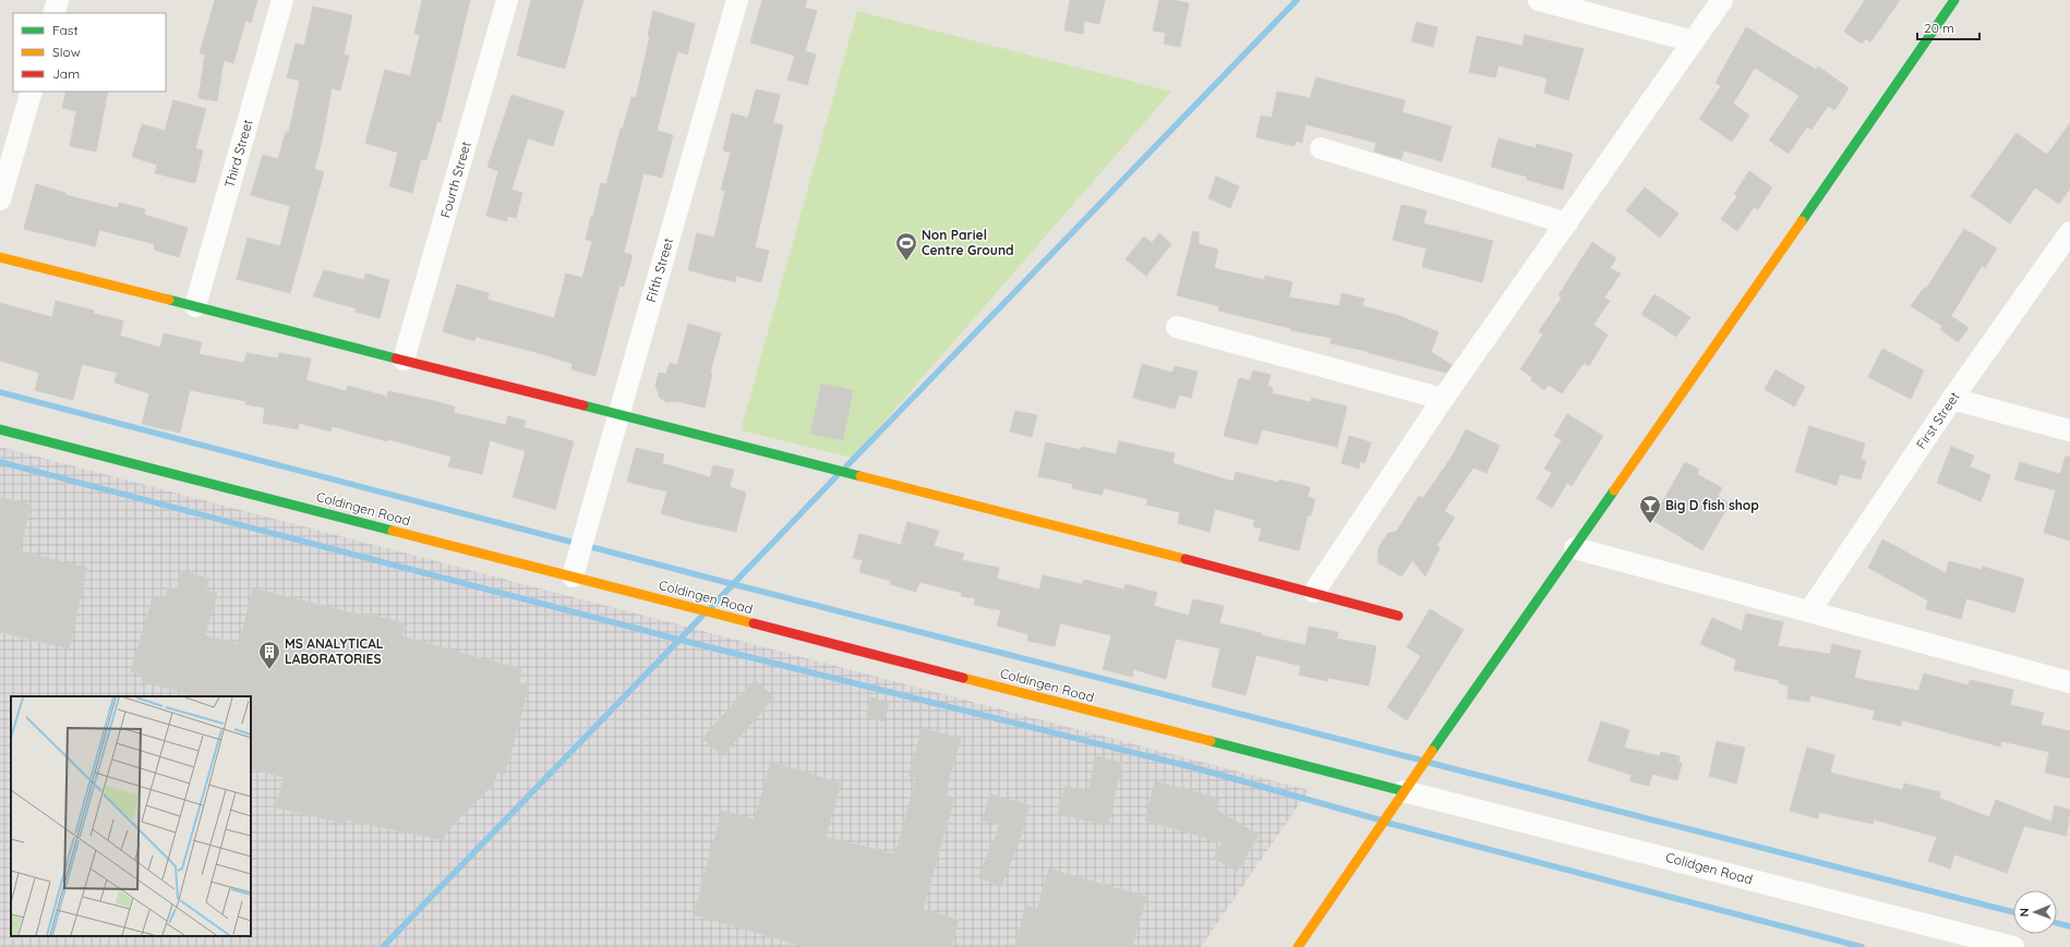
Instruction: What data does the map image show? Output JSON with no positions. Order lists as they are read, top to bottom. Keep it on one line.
{"streets":{"street":["Third Street","Fourth Street","Fifth Street","First Street","Coldingen Road","Colidgen Road"]},"crossings":[["Fifth Street","Coldingen Road"],["Coldingen Road","Colidgen Road"]],"places":{"sports":["Non Pariel Centre Ground"],"bar":["Big D fish shop"],"building":["MS ANALYTICAL LABORATORIES"]},"legend":["Fast","Slow","Jam"],"scale_bar":"20 m","north":"left"}
